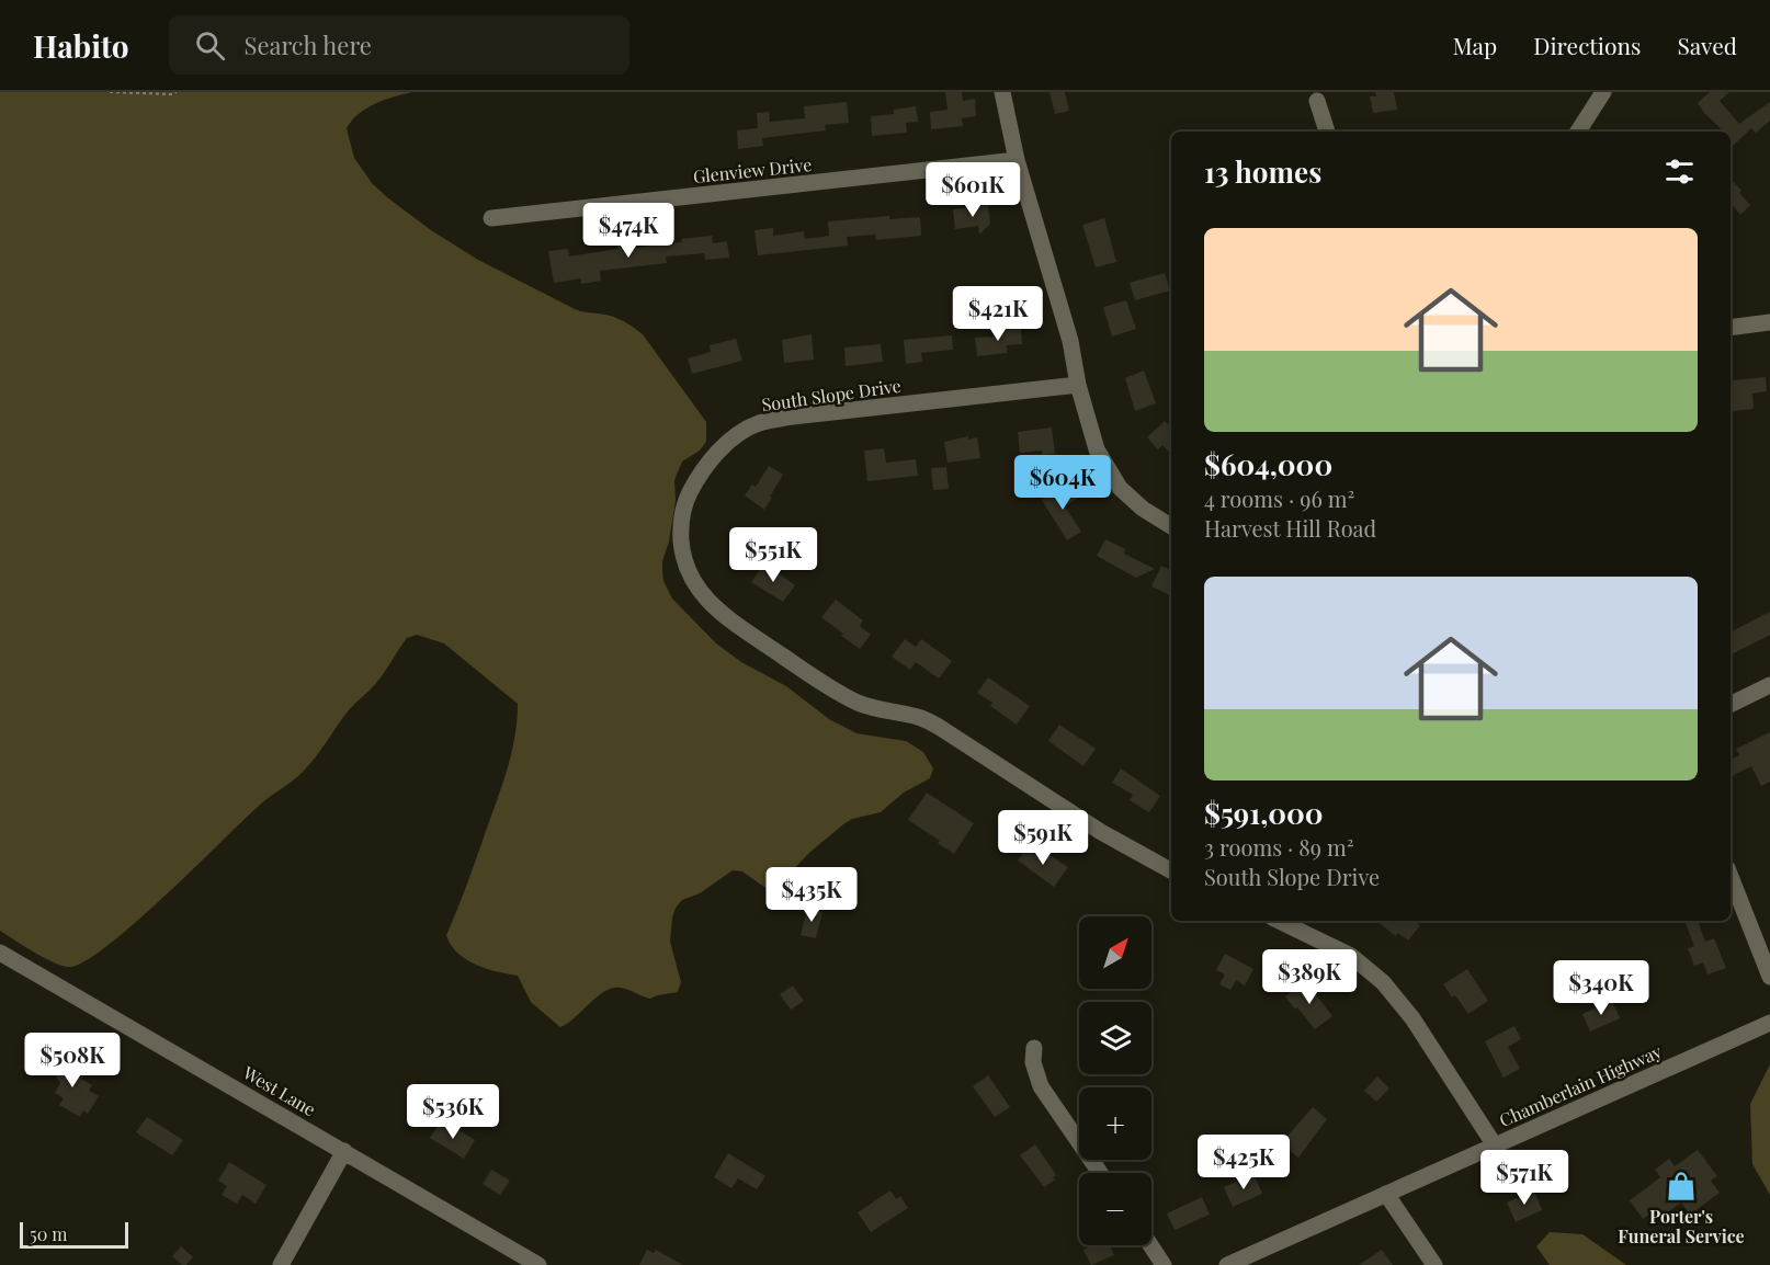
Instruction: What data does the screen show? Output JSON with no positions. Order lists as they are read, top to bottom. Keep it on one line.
{"streets":{"street":["Glenview Drive","South Slope Drive","Chamberlain Highway","West Lane"]},"places":{"shop":["Porter's Funeral Service"]},"scale_bar":"50 m","north":"top right","page":{"header":"Habito","search":"Search here","nav":["Map","Directions","Saved"],"heading":"13 homes","price":["$601K","$474K","$421K","$604K","$551K","$591K","$435K","$389K","$340K","$508K","$536K","$425K","$571K"],"list":[{"name":"$604,000","note":"4 rooms · 96 m² · Harvest Hill Road"},{"name":"$591,000","note":"3 rooms · 89 m² · South Slope Drive"}],"map_buttons":["+","−"],"scale":"50 m"}}
